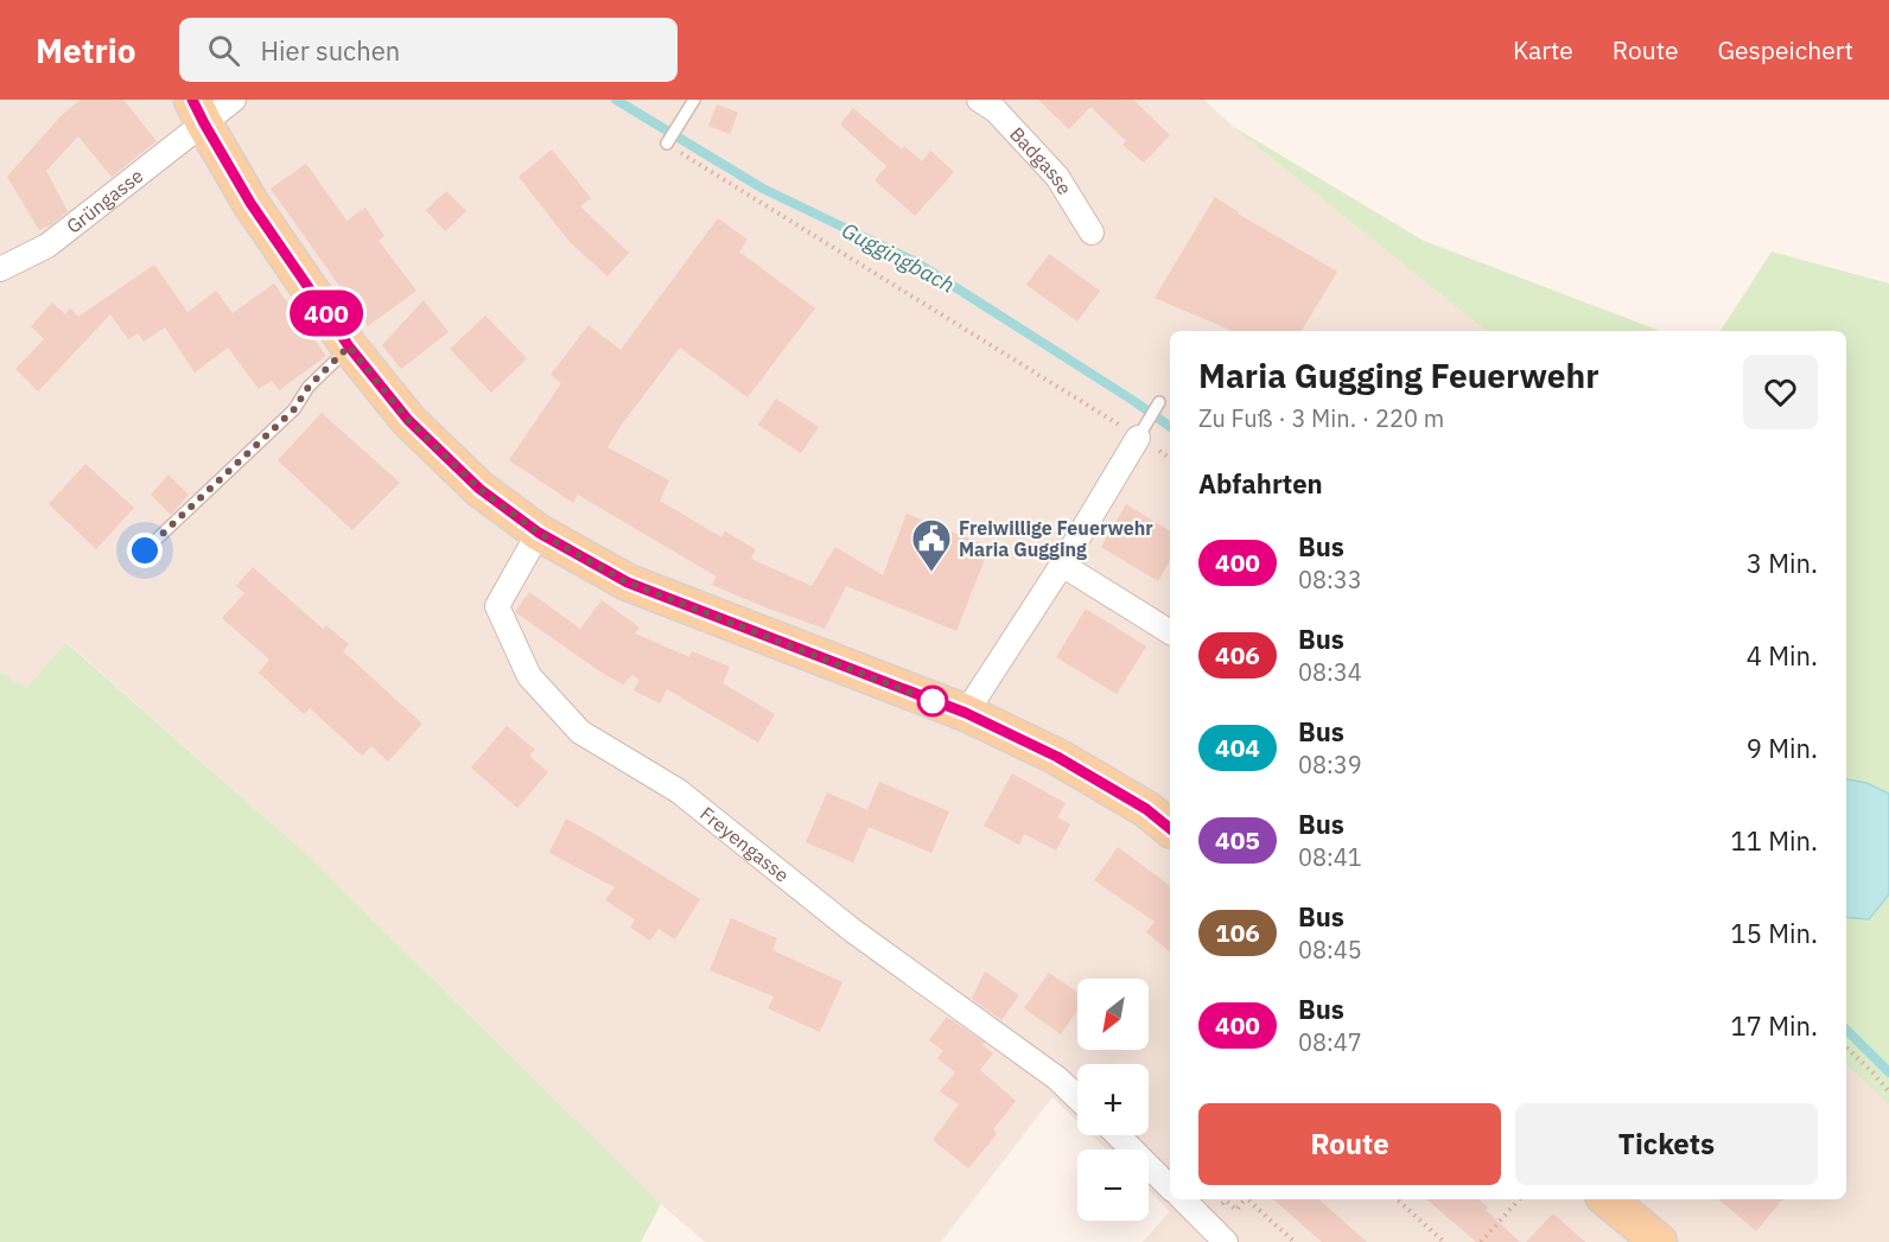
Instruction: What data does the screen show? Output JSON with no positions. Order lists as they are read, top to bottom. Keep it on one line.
{"streets":{"street":["Badgasse","Grüngasse","Freyengasse"]},"water":["Guggingbach"],"places":{"public building":["Freiwillige Feuerwehr Maria Gugging"]},"lines":["bus line 400"],"north":"bottom left","page":{"header":"Metrio","search":"Hier suchen","nav":["Karte","Route","Gespeichert"],"on_map":"400","heading":[["Maria Gugging Feuerwehr","Zu Fuß · 3 Min. · 220 m"],"Abfahrten"],"list":[{"mark":"400","name":"Bus","note":"08:33","value":"3 Min."},{"mark":"406","name":"Bus","note":"08:34","value":"4 Min."},{"mark":"404","name":"Bus","note":"08:39","value":"9 Min."},{"mark":"405","name":"Bus","note":"08:41","value":"11 Min."},{"mark":"106","name":"Bus","note":"08:45","value":"15 Min."},{"mark":"400","name":"Bus","note":"08:47","value":"17 Min."}],"map_buttons":["+","−"],"buttons":["Route","Tickets"]}}
